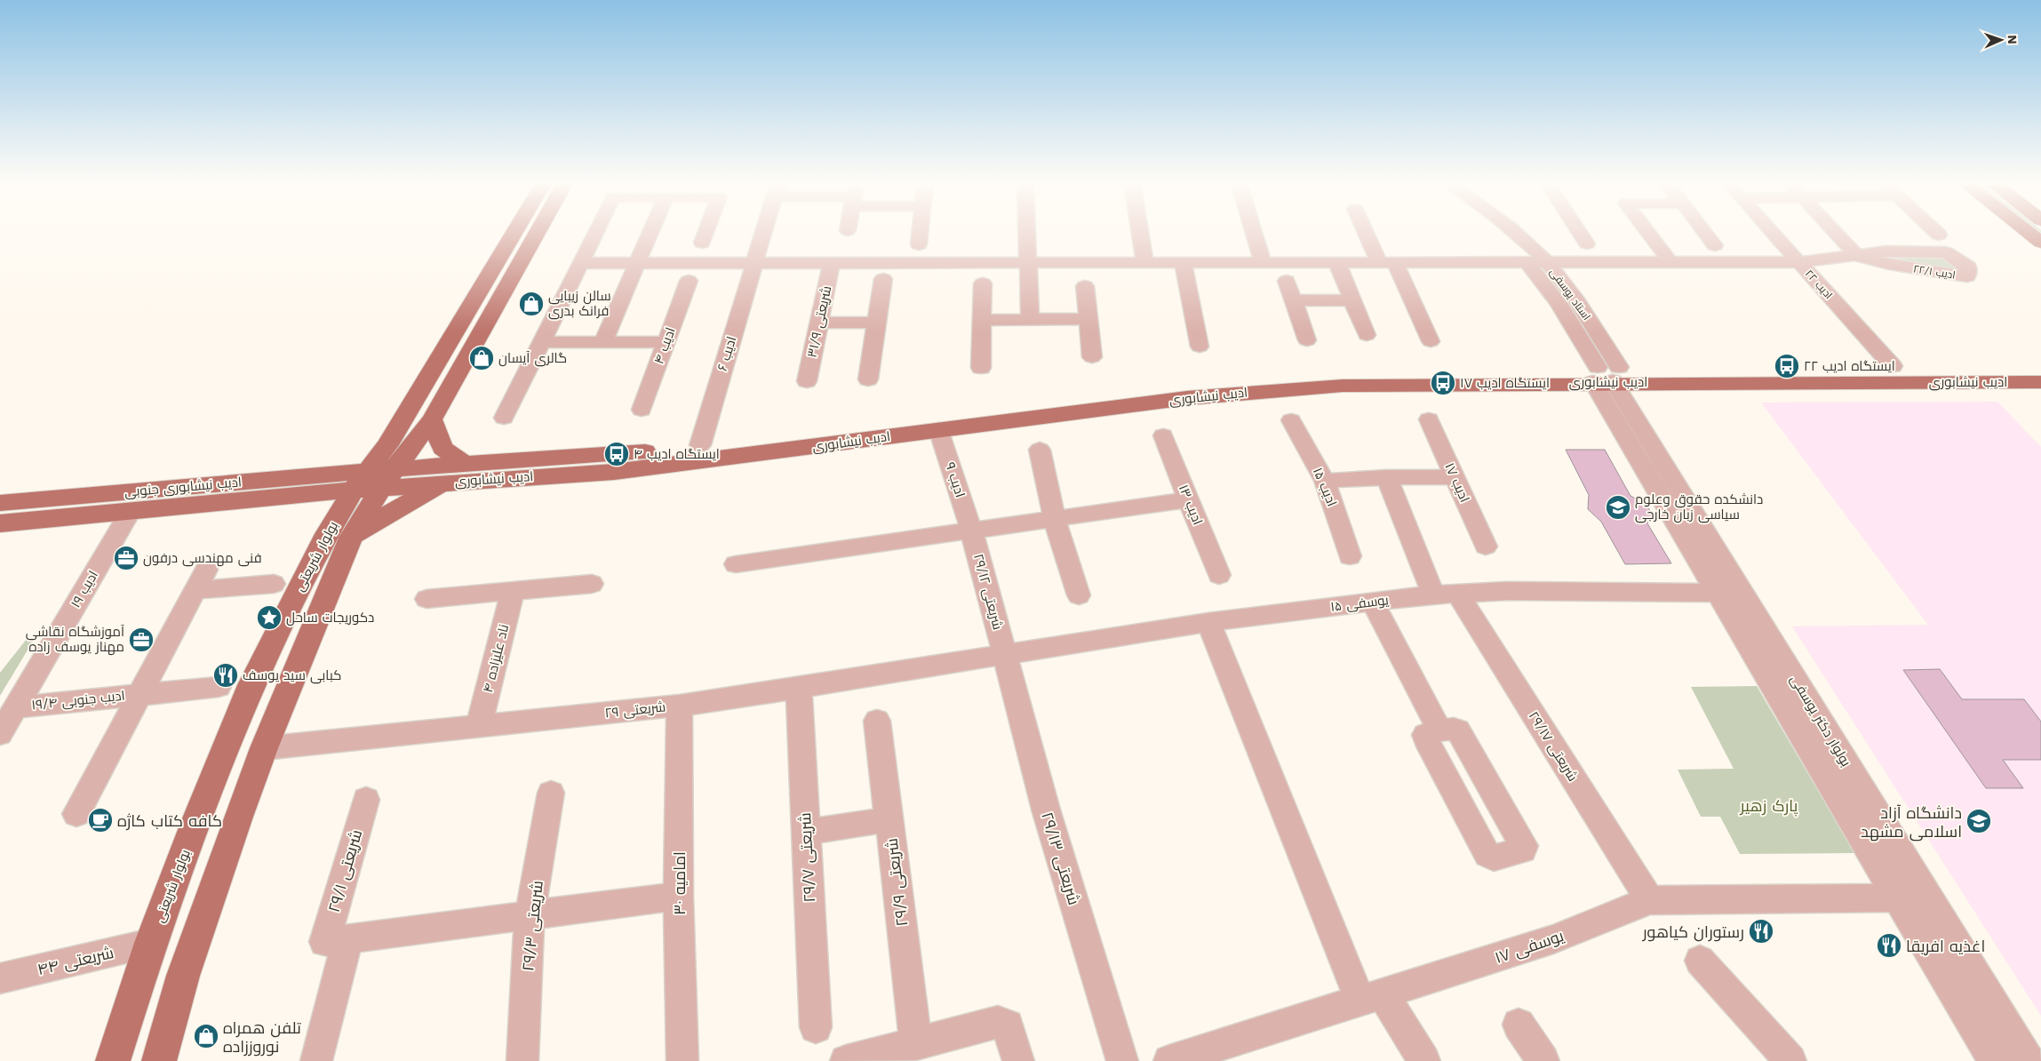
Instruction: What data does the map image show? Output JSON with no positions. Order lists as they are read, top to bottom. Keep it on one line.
{"streets":{"main road":["ادیب نیشابوری","ادیب نیشابوری جنوبی","بولوار شریعتی"],"street":["ادیب ۲۲/۱","ادیب ۲۲","استاد یوسفی","شریعتی ۳۱/۹","ادیب ۴","ادیب ۶","ادیب ۹","ادیب ۱۷","ادیب ۱۵","ادیب ۱۳","ادیب ۱۹","شریعتی ۲۹/۱۲","یوسفی ۱۵","ناد علیزاده ۴","ادیب جنوبی ۱۹/۴","شریعتی ۲۹","بولوار دکتر یوسفی","شریعتی ۲۹/۱۷","شریعتی ۲۹/۷","شریعتی ۲۹/۱۳","شریعتی ۲۹/۱","شریعتی ۲۹/۹","امامیه ۳۰","شریعتی ۲۹/۳","یوسفی ۱۷","شریعتی ۴۴"]},"crossings":[["ادیب ۲۲/۱","ادیب ۲۲"],["ادیب ۲۲/۱","استاد یوسفی"],["ادیب ۲۲/۱","شریعتی ۳۱/۹"],["ادیب ۲۲/۱","ادیب ۶"],["ادیب ۲۲","ادیب نیشابوری"],["استاد یوسفی","ادیب نیشابوری"],["استاد یوسفی","بولوار دکتر یوسفی"],["ادیب ۶","ادیب نیشابوری"],["ادیب نیشابوری","ادیب ۹"],["ادیب نیشابوری","ادیب نیشابوری جنوبی"],["ادیب نیشابوری","بولوار شریعتی"],["ادیب نیشابوری","بولوار دکتر یوسفی"],["ادیب ۹","شریعتی ۲۹/۱۲"],["ادیب نیشابوری جنوبی","بولوار شریعتی"],["ادیب نیشابوری جنوبی","ادیب ۱۹"],["بولوار شریعتی","شریعتی ۲۹"],["بولوار شریعتی","شریعتی ۴۴"],["ادیب ۱۹","ادیب جنوبی ۱۹/۴"],["شریعتی ۲۹/۱۲","یوسفی ۱۵"],["شریعتی ۲۹/۱۲","شریعتی ۲۹"],["شریعتی ۲۹/۱۲","شریعتی ۲۹/۱۳"],["یوسفی ۱۵","شریعتی ۲۹"],["یوسفی ۱۵","بولوار دکتر یوسفی"],["یوسفی ۱۵","شریعتی ۲۹/۱۷"],["یوسفی ۱۵","شریعتی ۲۹/۱۳"],["ناد علیزاده ۴","شریعتی ۲۹"],["شریعتی ۲۹","شریعتی ۲۹/۷"],["شریعتی ۲۹","شریعتی ۲۹/۱۳"],["شریعتی ۲۹","امامیه ۳۰"],["بولوار دکتر یوسفی","یوسفی ۱۷"],["شریعتی ۲۹/۱۷","یوسفی ۱۷"]],"parks":["پارک زهیر"],"places":{"shop":["سالن زیبایی فرانک بدری","گالری آيسان","تلفن همراه نوروززاده"],"bus stop":["ایستگاه ادیب ۲۲","ایستگاه ادیب ۱۷","ایستگاه ادیب ۴"],"school or university":["دانشکده حقوق وعلوم سیاسی زبان خارجی","دانشگاه آزاد اسلامی مشهد"],"office":["فنی مهندسی درفون","آموزشگاه نقاشی مهناز یوسف زاده"],"place":["دکوریجات ساحل"],"restaurant":["کبابی سید یوسف","رستوران کیاهور","اغذیه افریقا"],"cafe":["کافه کتاب کاژه"]},"north":"right"}
